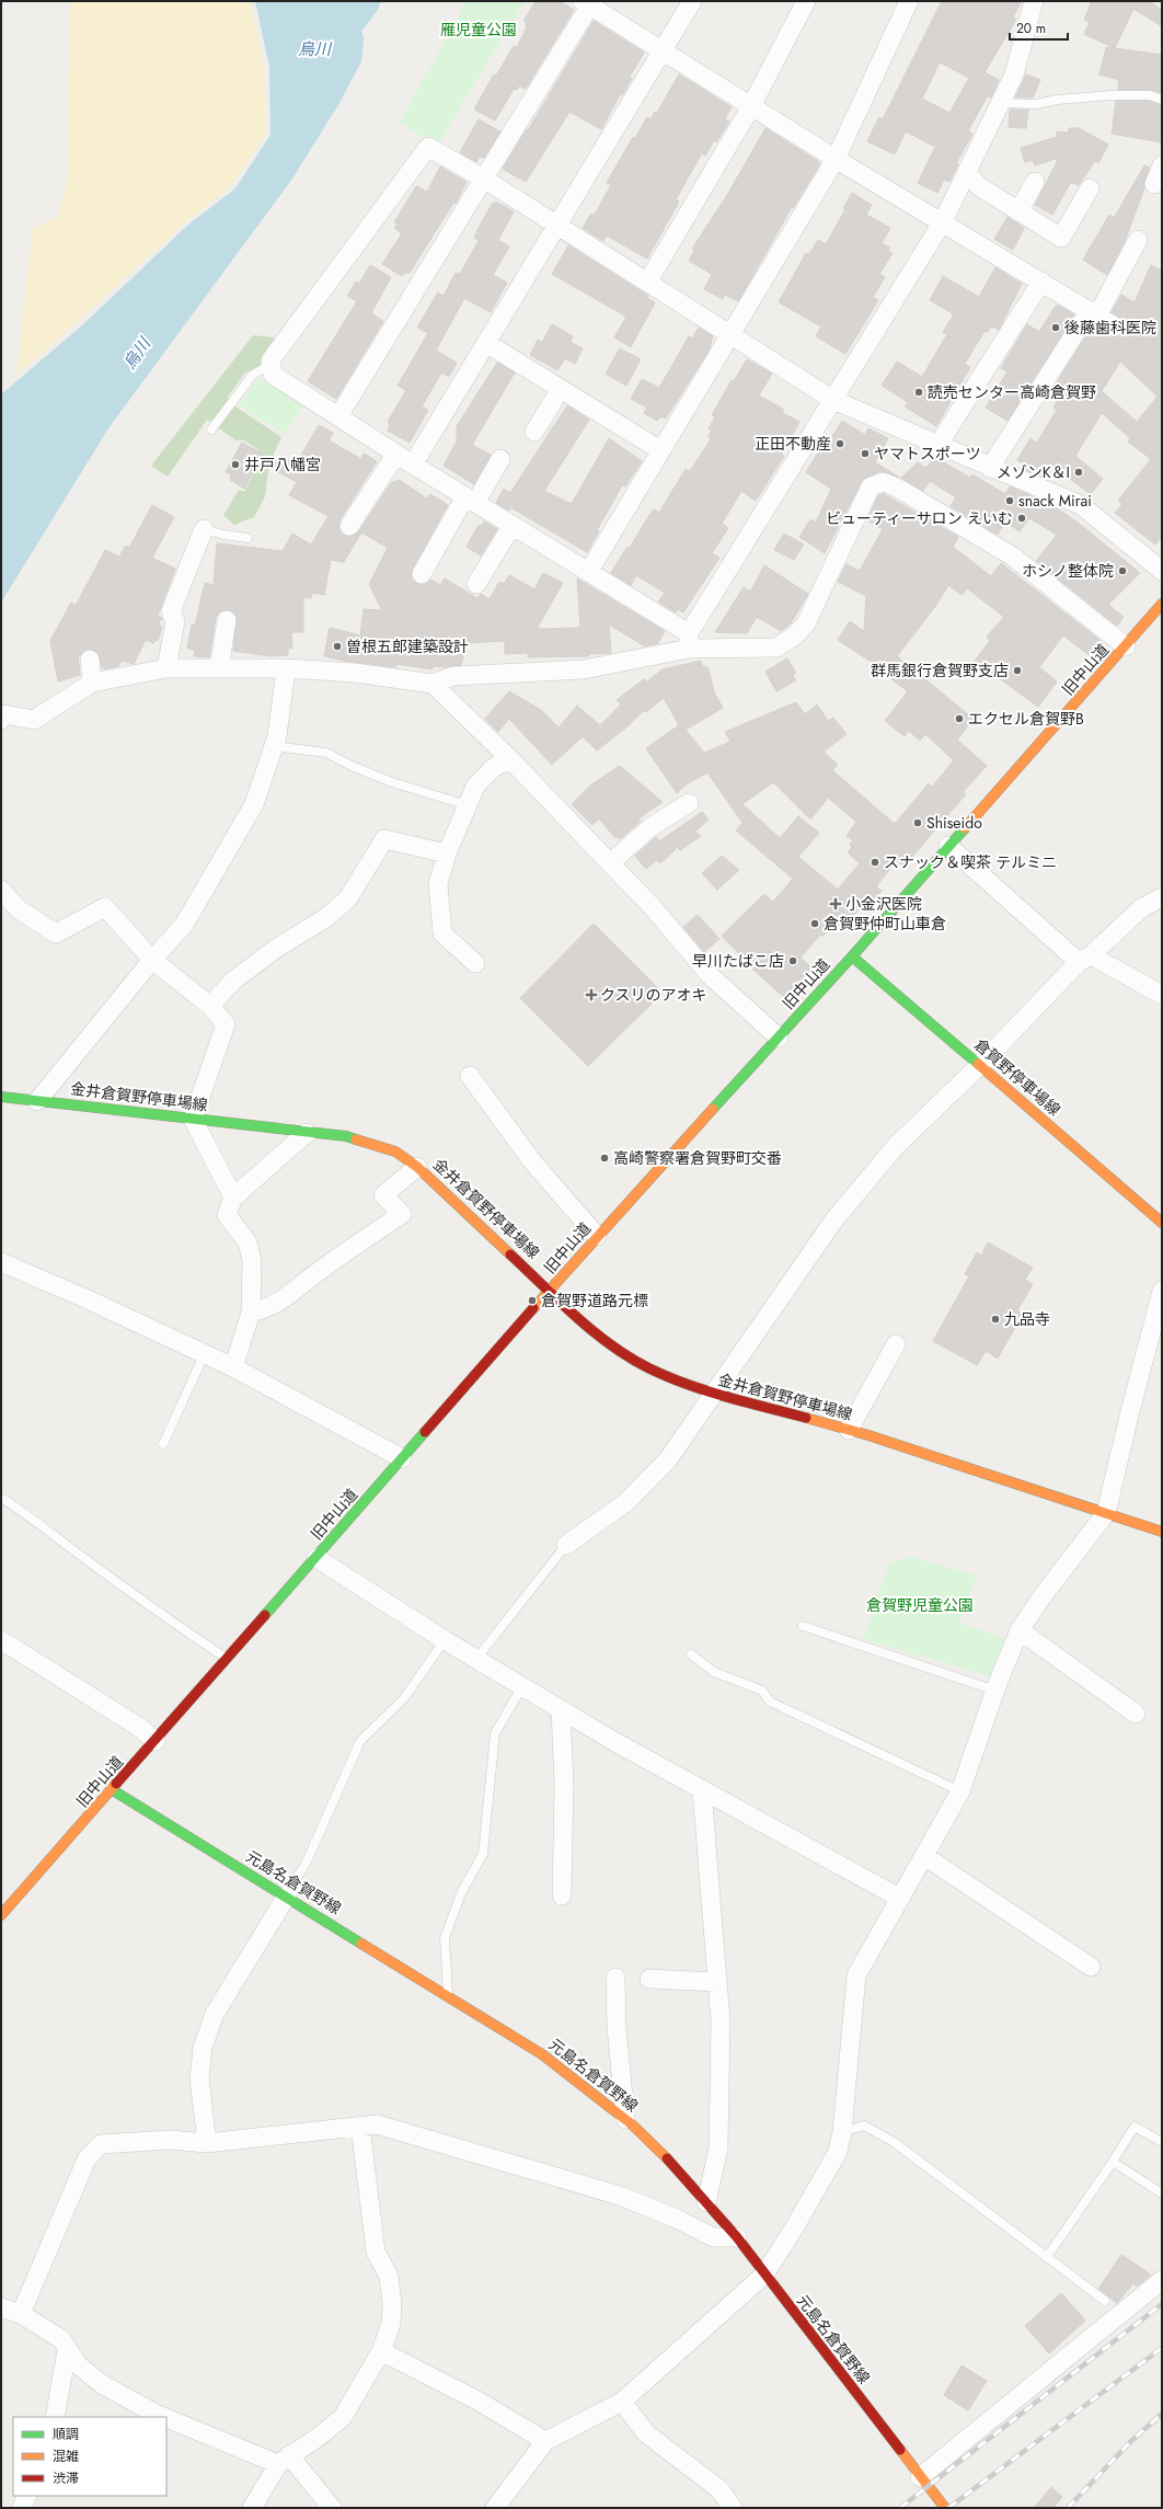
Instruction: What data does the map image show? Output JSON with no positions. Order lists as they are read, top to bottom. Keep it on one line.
{"streets":{"main road":["旧中山道","倉賀野停車場線","金井倉賀野停車場線","元島名倉賀野線"]},"crossings":[["旧中山道","倉賀野停車場線"],["旧中山道","金井倉賀野停車場線"],["旧中山道","元島名倉賀野線"]],"water":["烏川"],"parks":["雁児童公園","倉賀野児童公園"],"places":{"other":["後藤歯科医院","読売センター高崎倉賀野","正田不動産","ヤマトスポーツ","井戸八幡宮","メゾンK＆I","snack Mirai","ビューティーサロン えいむ","ホシノ整体院","曽根五郎建築設計","群馬銀行倉賀野支店","エクセル倉賀野B","Shiseido","スナック＆喫茶 テルミニ","倉賀野仲町山車倉","早川たばこ店","高崎警察署倉賀野町交番","倉賀野道路元標","九品寺"],"health":["小金沢医院","クスリのアオキ"]},"legend":["順調","混雑","渋滞"],"scale_bar":"20 m"}
